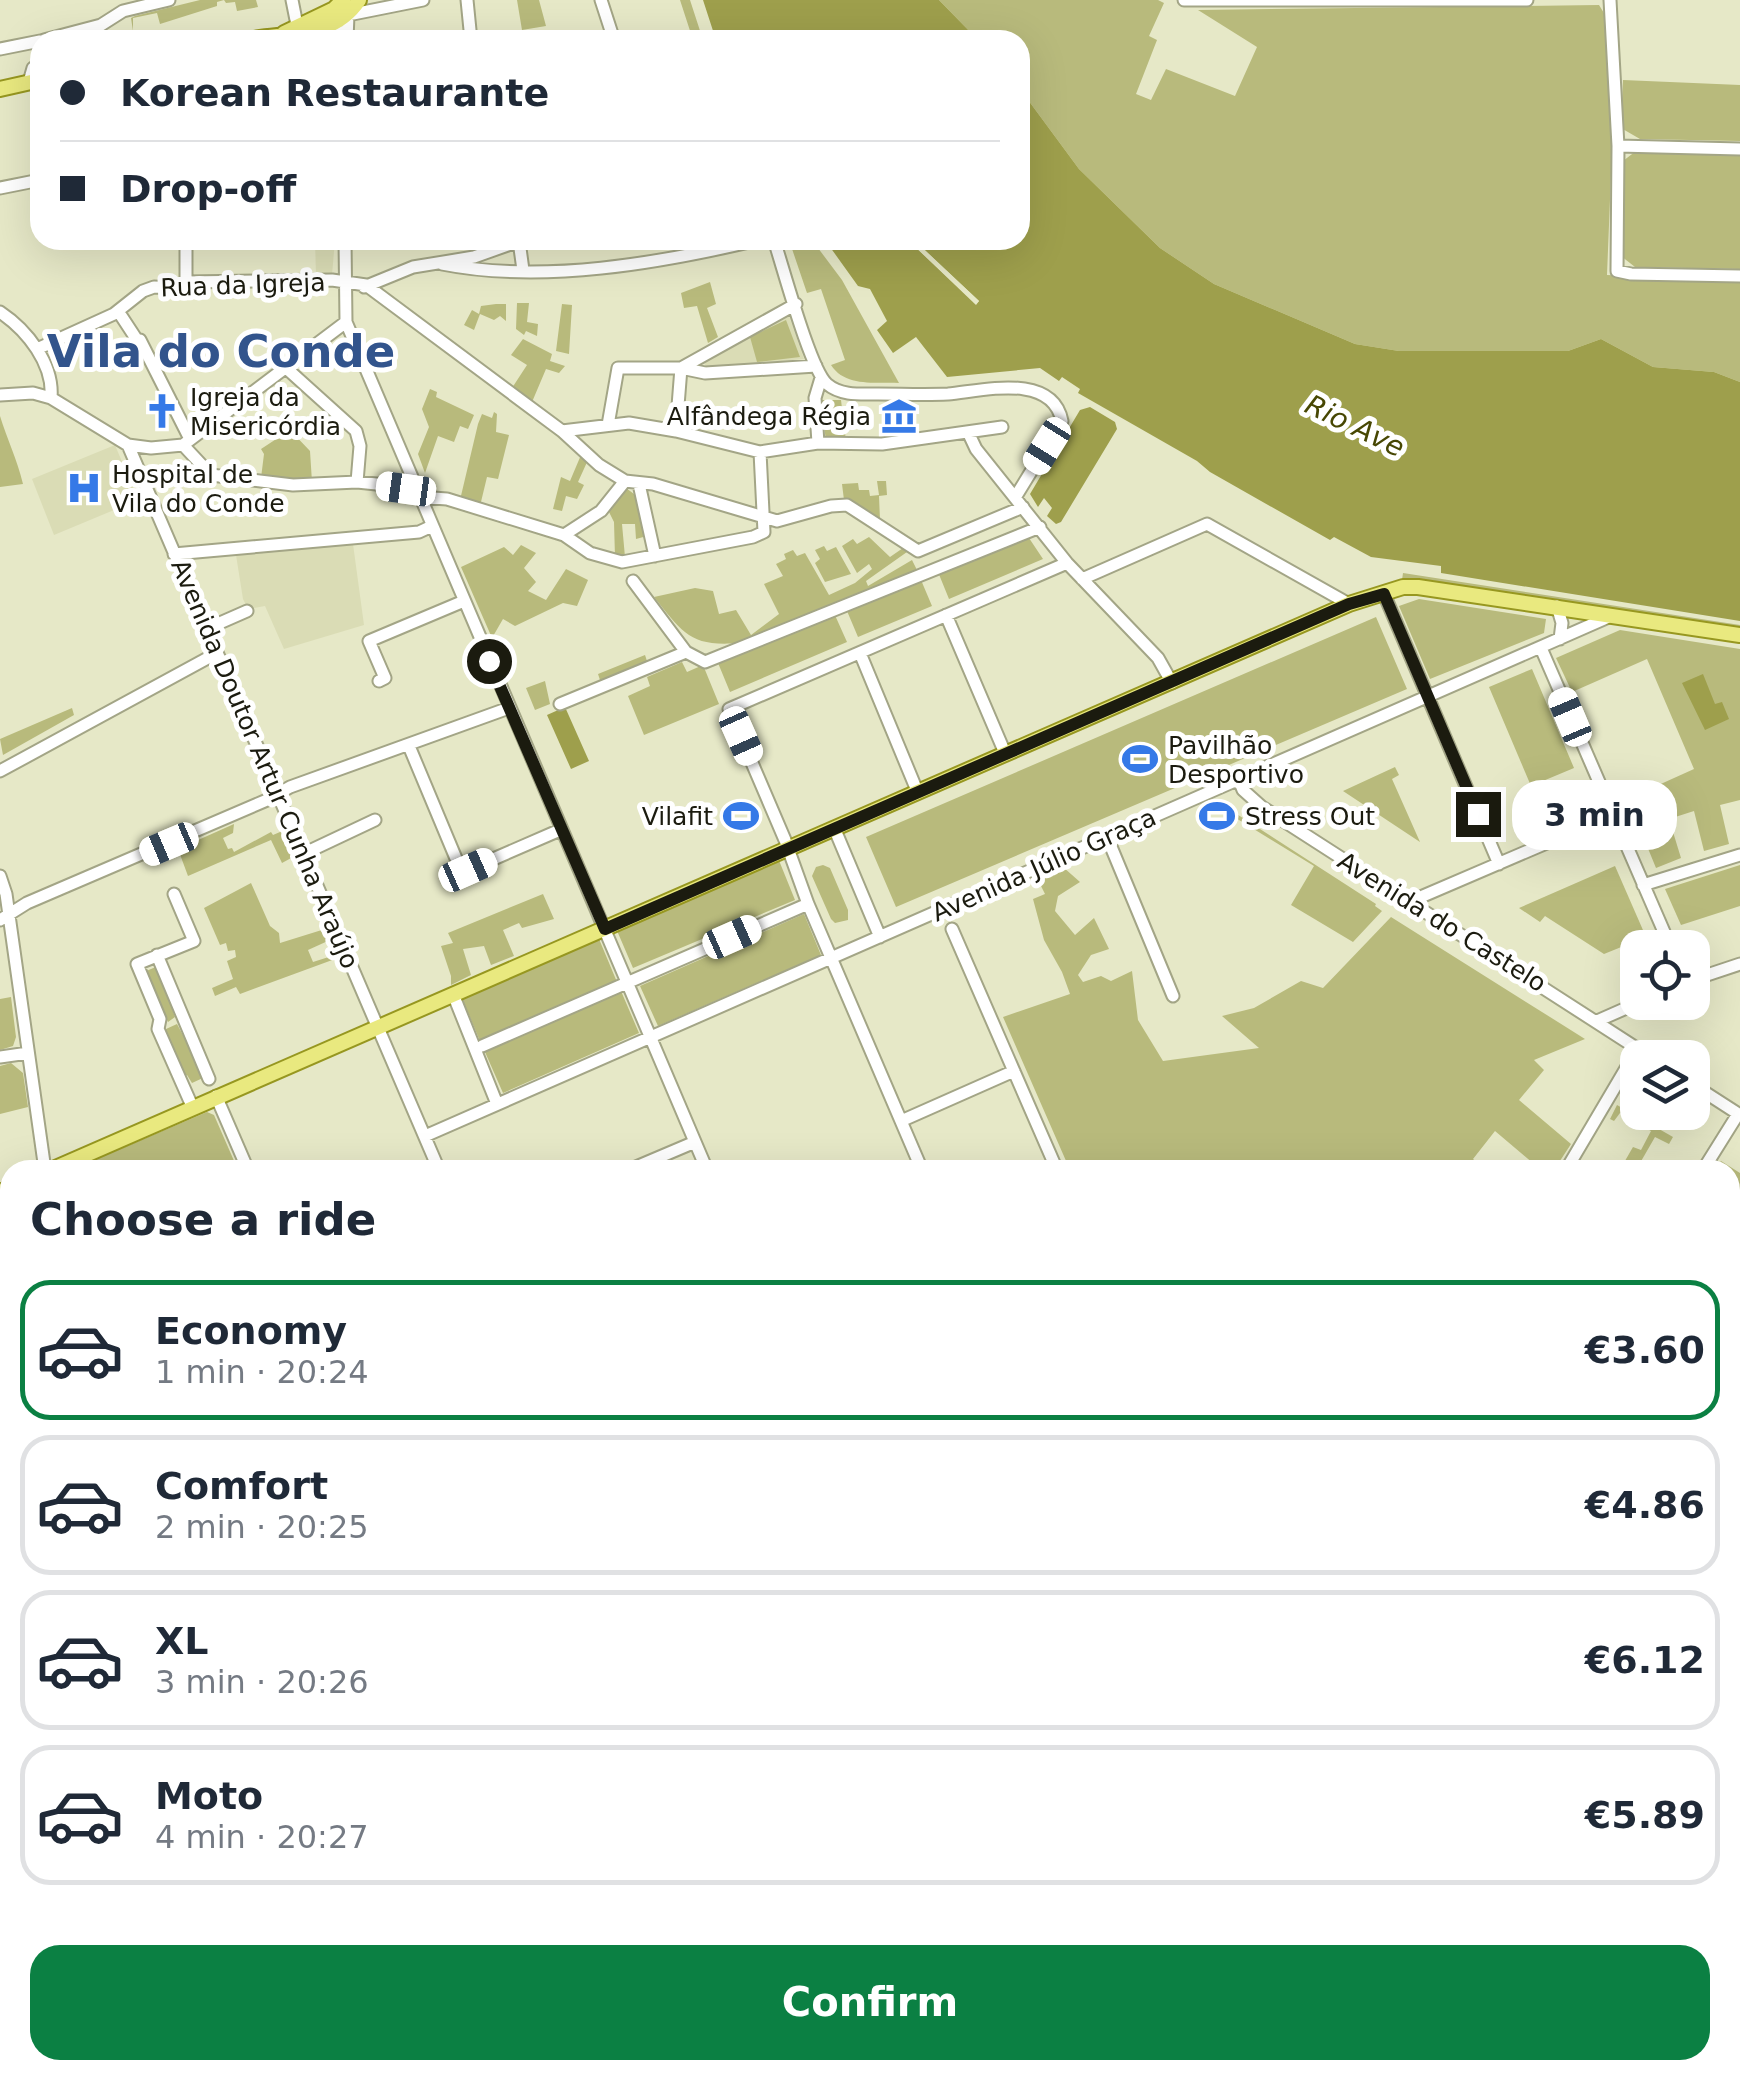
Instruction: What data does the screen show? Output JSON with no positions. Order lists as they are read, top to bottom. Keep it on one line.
{"streets":{"street":["Rua da Igreja","Avenida Doutor Artur Cunha Araújo","Avenida Júlio Graça","Avenida do Castelo"]},"crossings":[["Avenida Doutor Artur Cunha Araújo","Avenida Júlio Graça"],["Avenida Júlio Graça","Avenida do Castelo"]],"districts":["Vila do Conde"],"water":["Rio Ave"],"places":{"church":["Igreja da Misericórdia"],"museum":["Alfândega Régia"],"hospital":["Hospital de Vila do Conde"],"sports":["Pavilhão Desportivo","Vilafit","Stress Out"]},"page":{"banner":["Korean Restaurante","Drop-off"],"bubble":"3 min","heading":"Choose a ride","list":[{"name":"Economy","note":"1 min · 20:24","value":"€3.60"},{"name":"Comfort","note":"2 min · 20:25","value":"€4.86"},{"name":"XL","note":"3 min · 20:26","value":"€6.12"},{"name":"Moto","note":"4 min · 20:27","value":"€5.89"}],"buttons":"Confirm"}}
